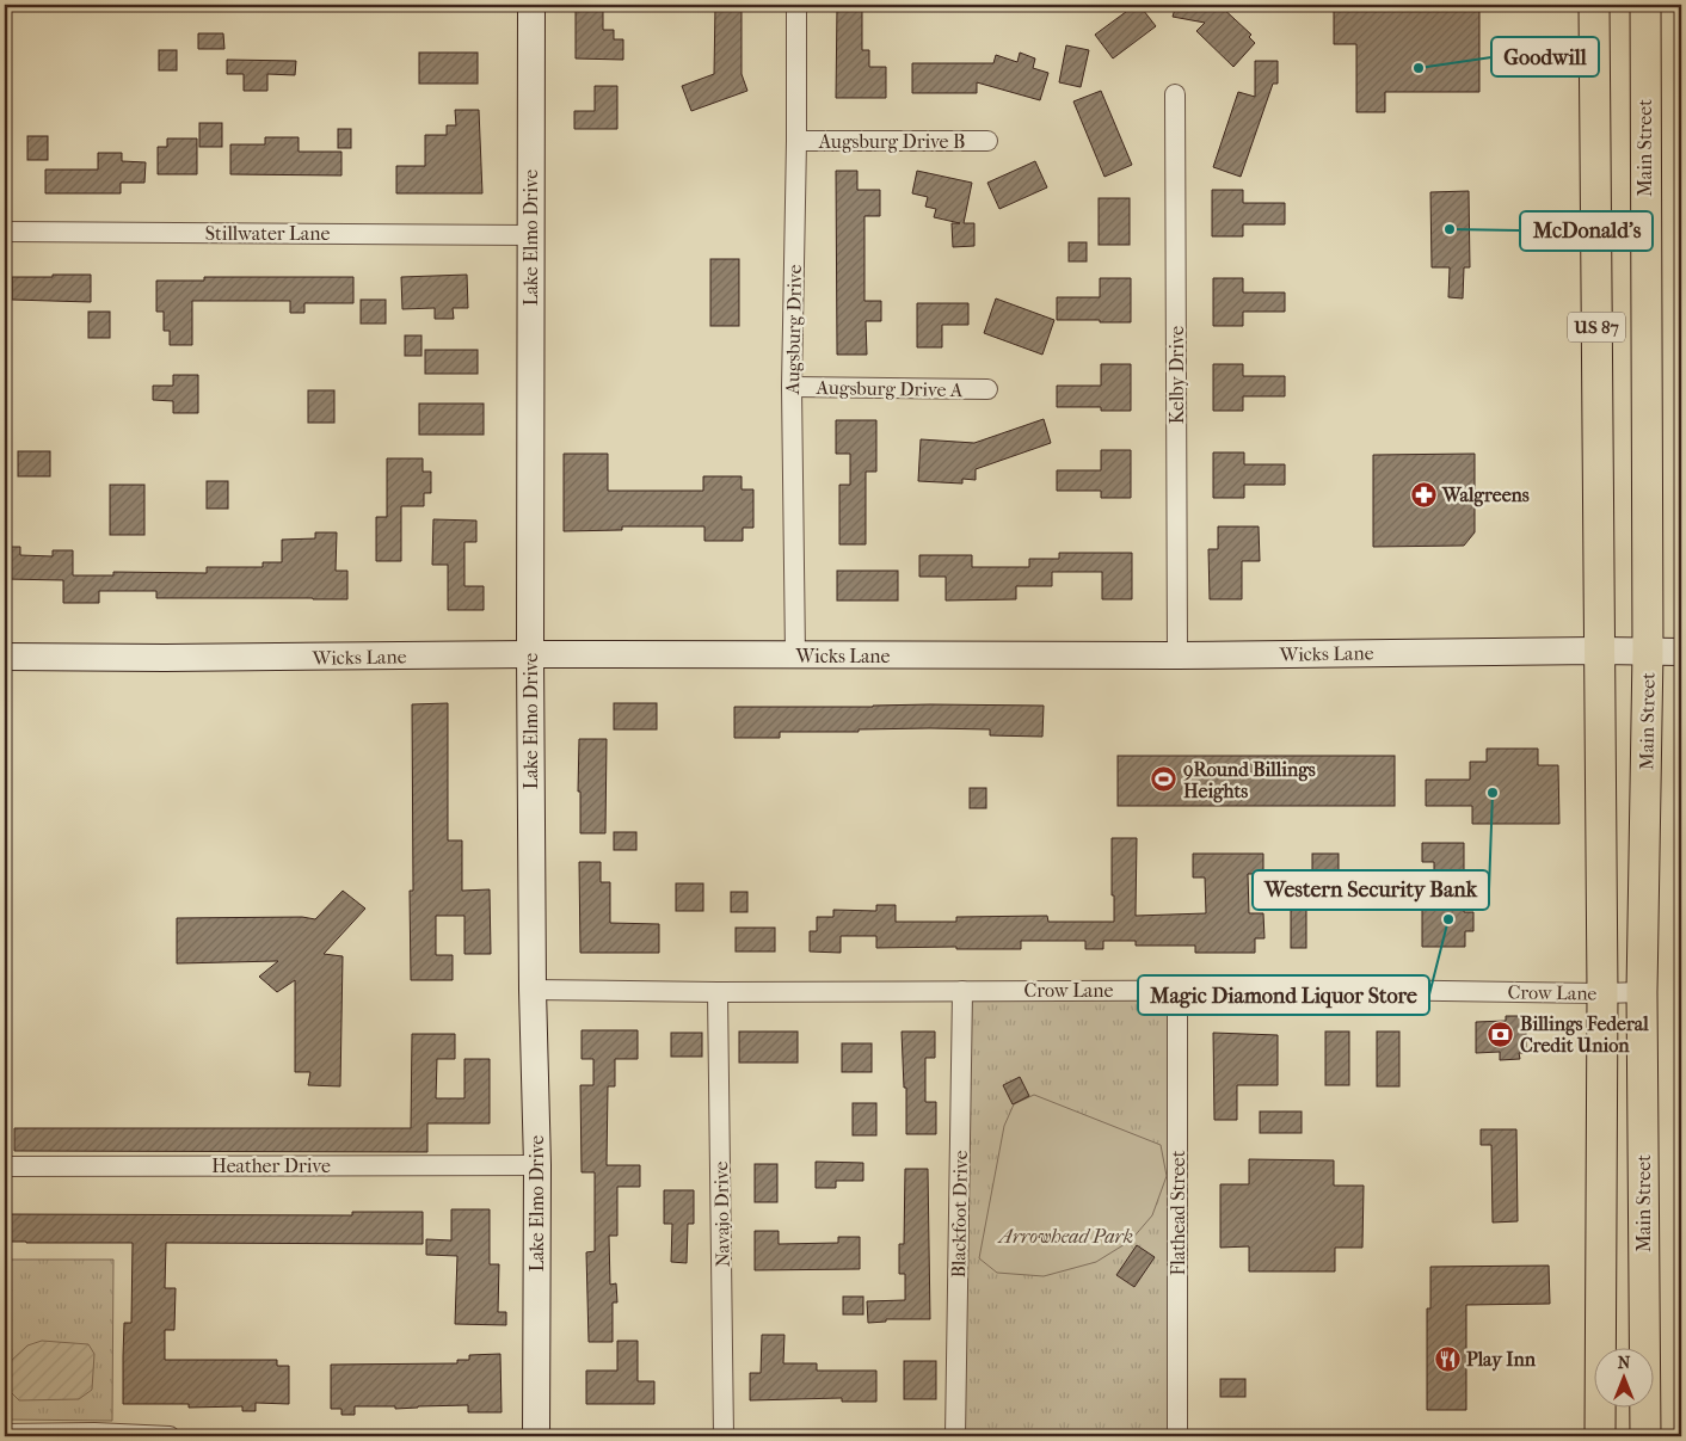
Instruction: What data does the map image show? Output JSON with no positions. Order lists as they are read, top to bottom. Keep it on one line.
{"streets":{"main road":["Main Street","Lake Elmo Drive","US 87","Wicks Lane"],"street":["Augsburg Drive B","Stillwater Lane","Augsburg Drive","Kelby Drive","Augsburg Drive A","Crow Lane","Heather Drive","Flathead Street","Navajo Drive","Blackfoot Drive"]},"crossings":[["Augsburg Drive B","Augsburg Drive"],["Main Street","Wicks Lane"],["Main Street","Crow Lane"],["Stillwater Lane","Lake Elmo Drive"],["Lake Elmo Drive","Wicks Lane"],["Lake Elmo Drive","Crow Lane"],["Lake Elmo Drive","Heather Drive"],["US 87","Wicks Lane"],["US 87","Crow Lane"],["Augsburg Drive","Augsburg Drive A"],["Augsburg Drive","Wicks Lane"],["Kelby Drive","Wicks Lane"],["Crow Lane","Flathead Street"],["Crow Lane","Navajo Drive"],["Crow Lane","Blackfoot Drive"]],"parks":["Arrowhead Park"],"places":{"other":["Goodwill","McDonald's","Western Security Bank","Magic Diamond Liquor Store"],"pharmacy":["Walgreens"],"sports":["9Round Billings Heights"],"bank":["Billings Federal Credit Union"],"restaurant":["Play Inn"]},"north":"top"}
